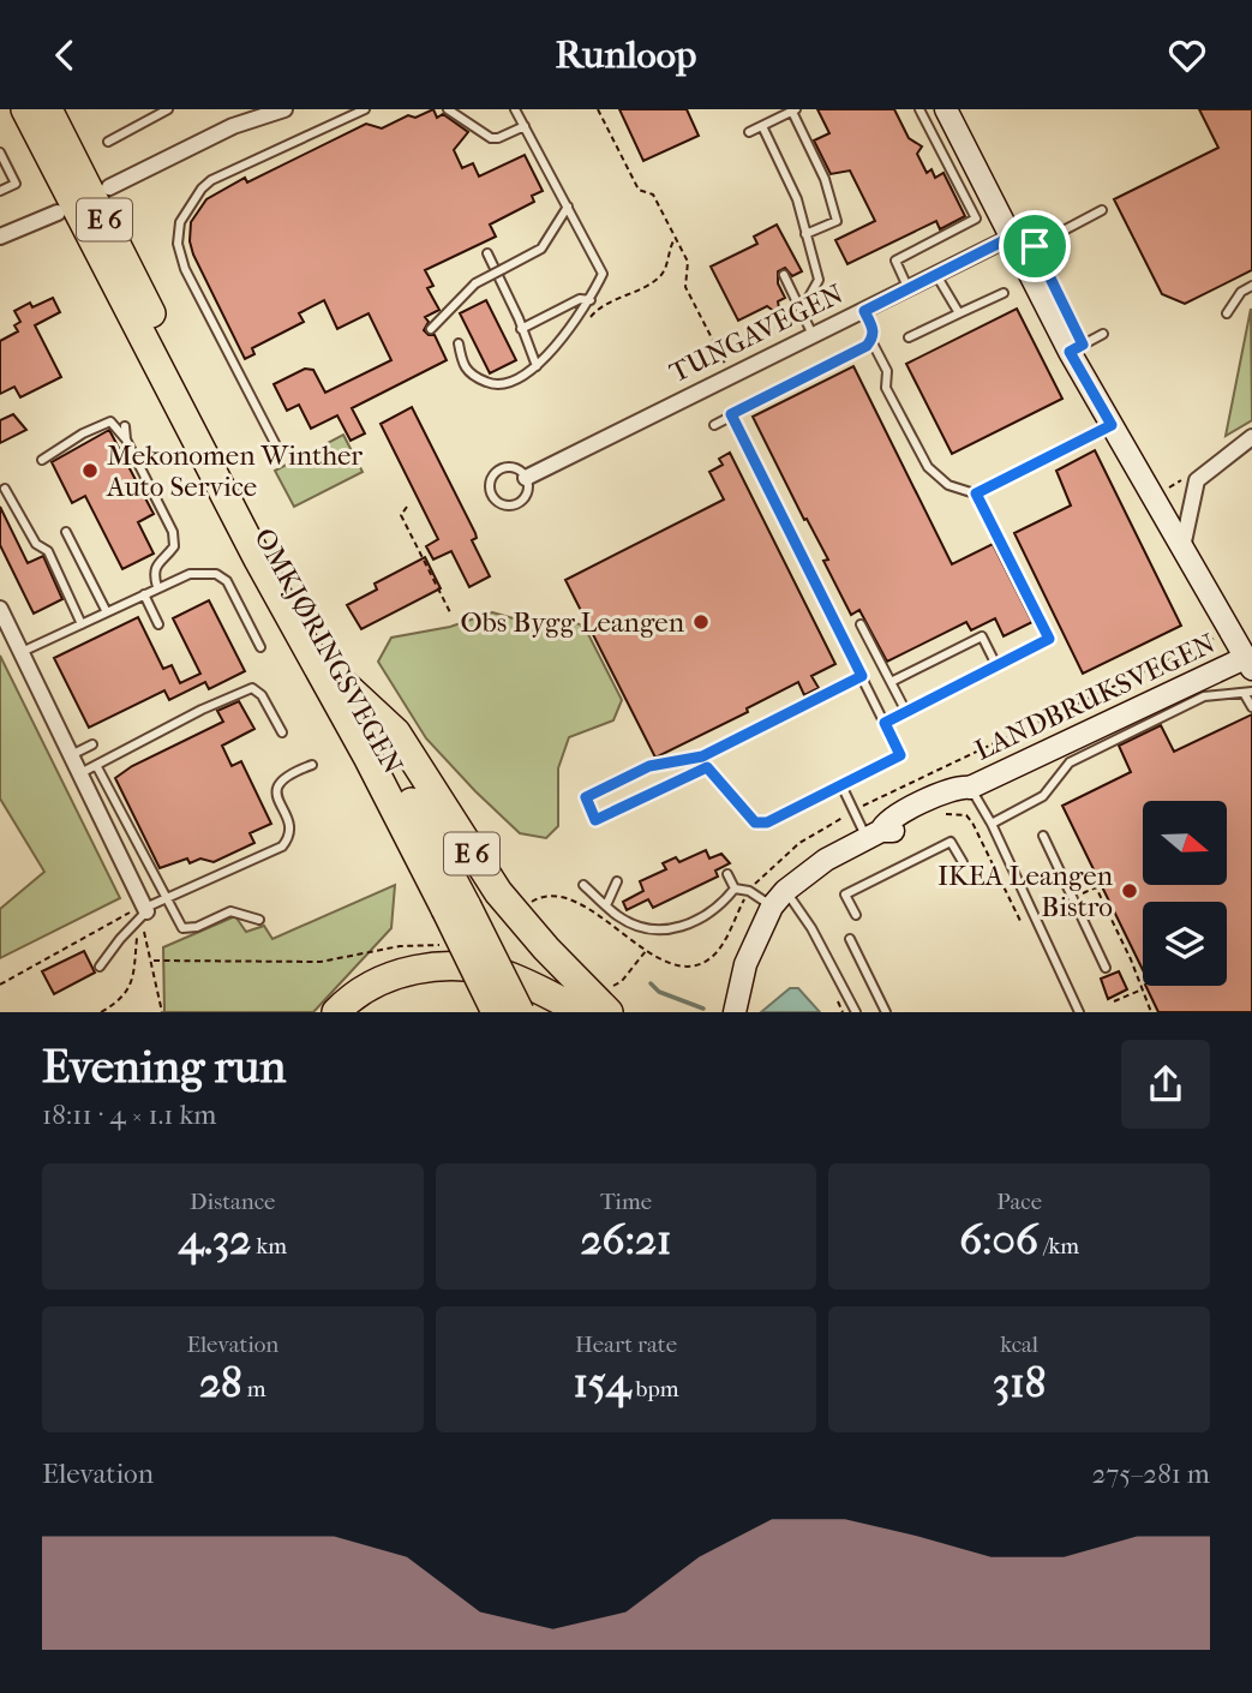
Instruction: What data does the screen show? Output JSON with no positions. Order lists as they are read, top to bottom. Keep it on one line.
{"streets":{"highway":["E 6","OMKJØRINGSVEGEN"],"street":["TUNGAVEGEN","LANDBRUKSVEGEN"]},"crossings":[["E 6","OMKJØRINGSVEGEN"]],"places":["Mekonomen Winther Auto Service","Obs Bygg Leangen","IKEA Leangen Bistro"],"north":"right","page":{"header":"Runloop","heading":["Evening run","18:11 · 4 × 1.1 km"],"stats":[["Distance","4.32 km"],["Time","26:21"],["Pace","6:06 /km"],["Elevation","28 m"],["Heart rate","154 bpm"],["kcal","318"]],"chart":["Elevation","275–281 m"]}}
